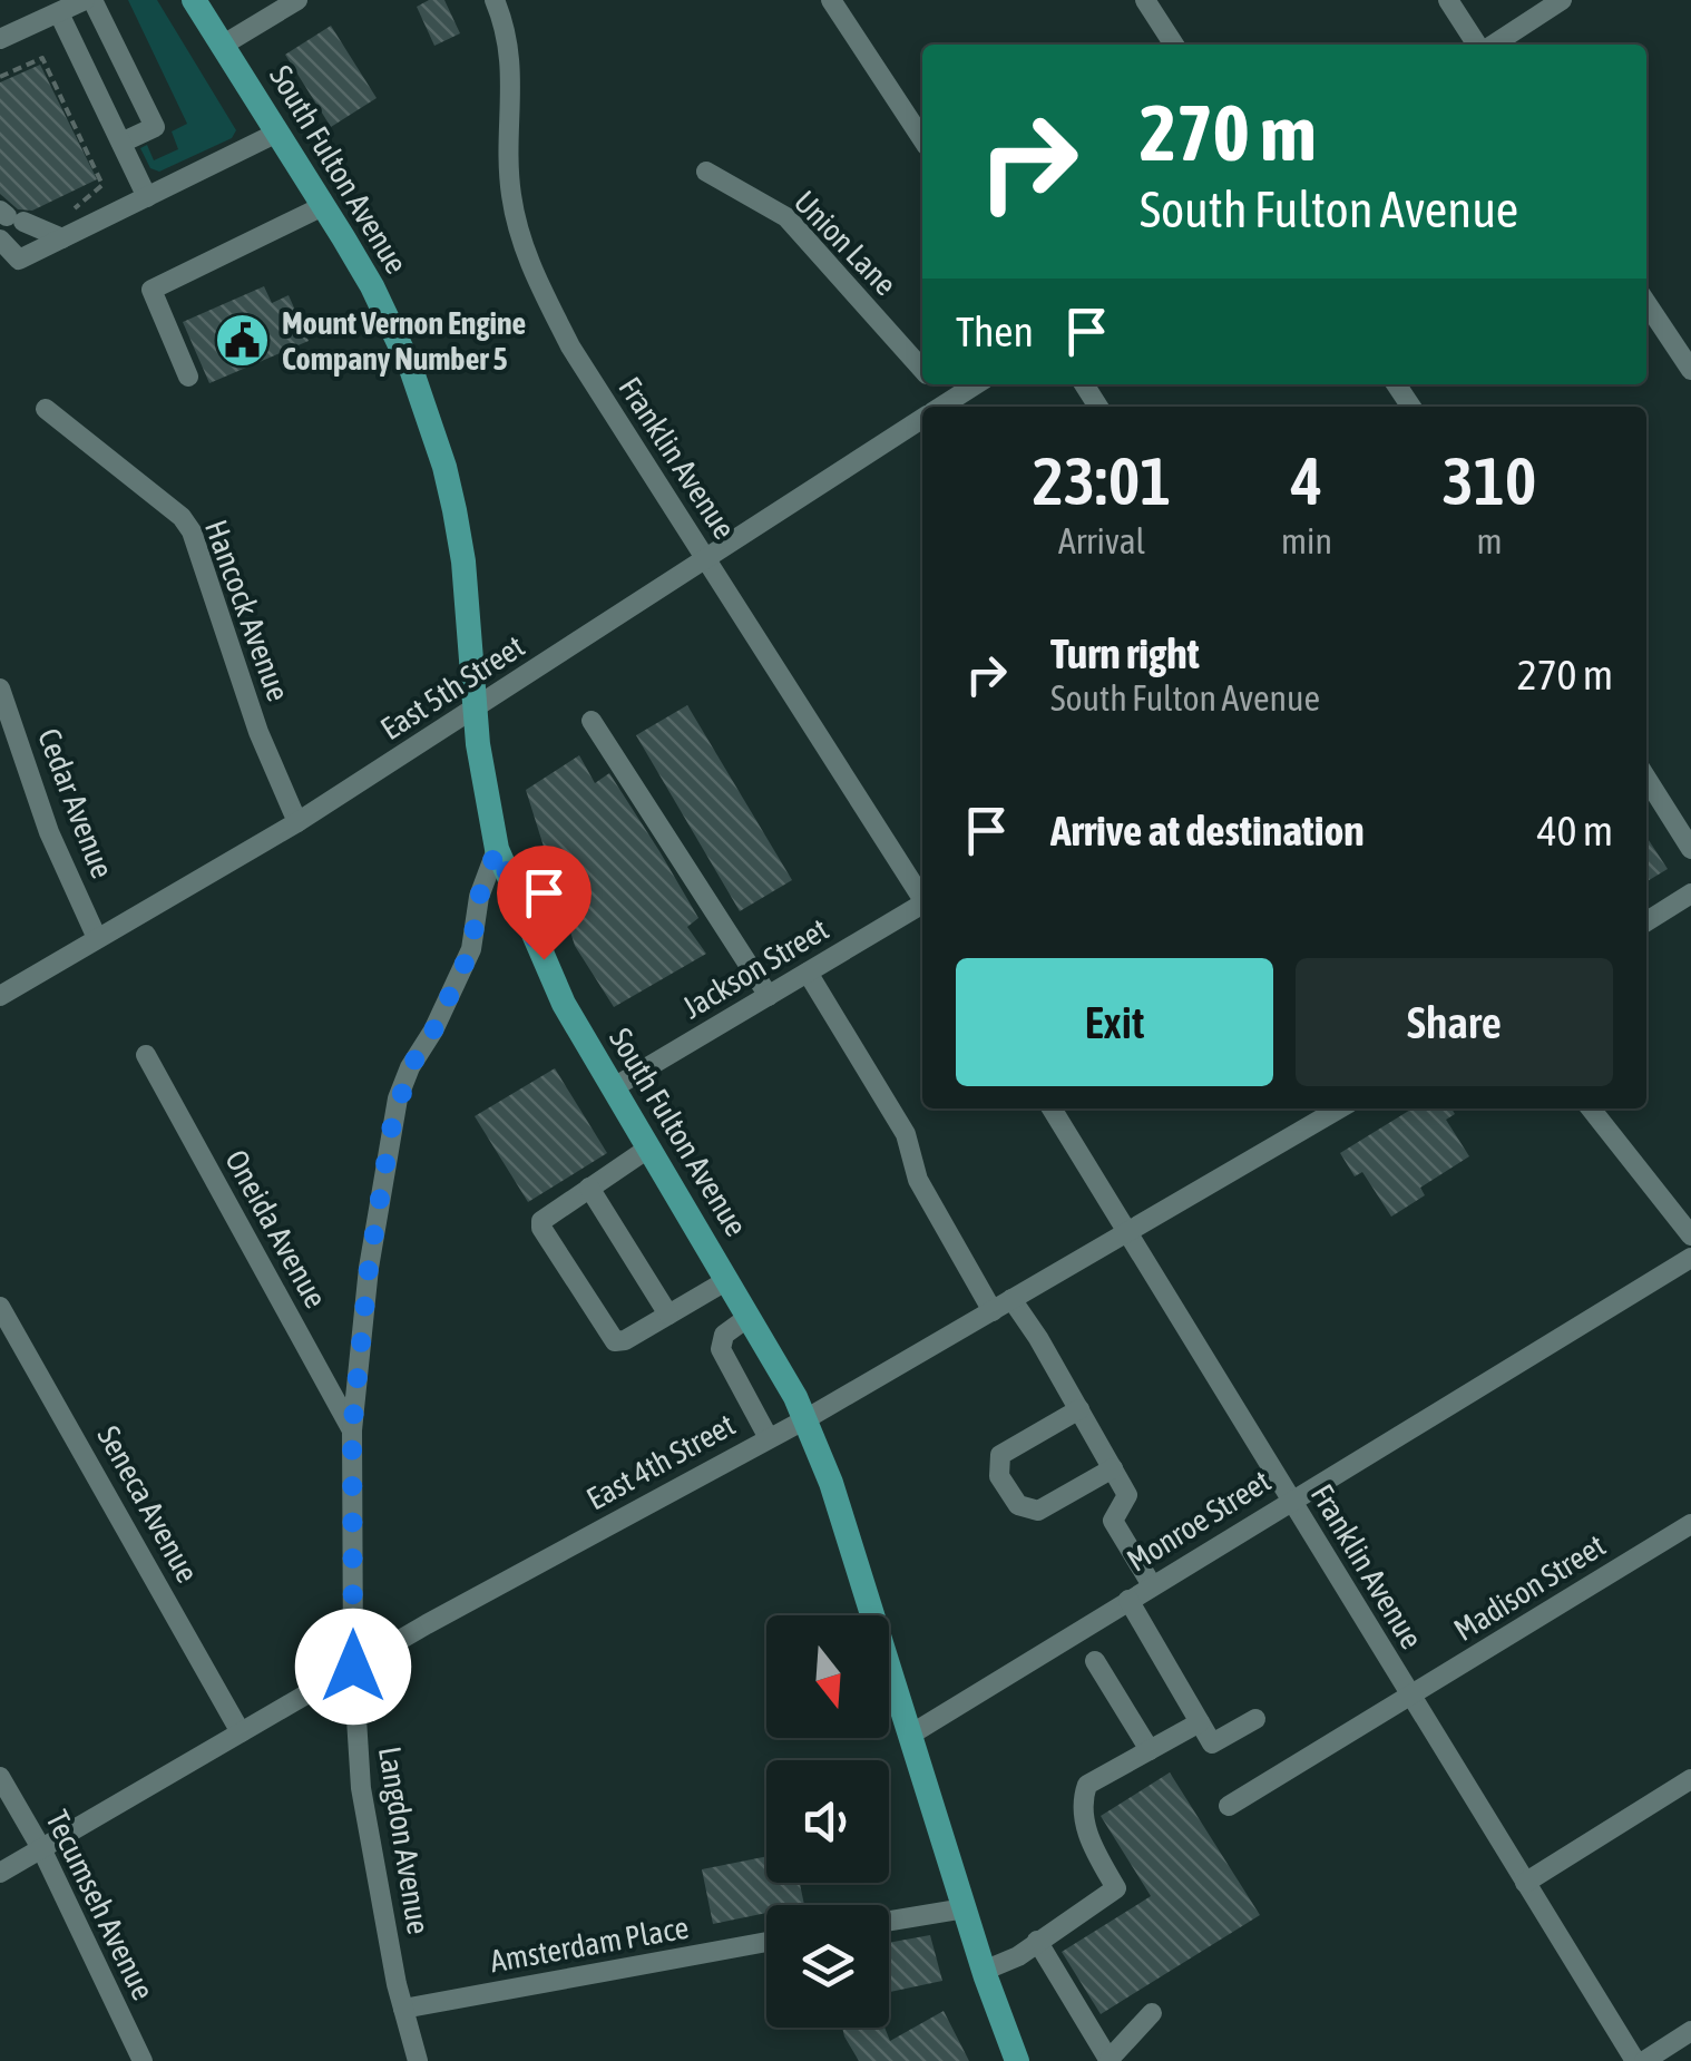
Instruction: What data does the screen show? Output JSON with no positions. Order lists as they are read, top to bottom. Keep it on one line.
{"streets":{"main road":["South Fulton Avenue"],"street":["Union Lane","Franklin Avenue","Hancock Avenue","East 5th Street","Cedar Avenue","Jackson Street","Oneida Avenue","East 4th Street","Seneca Avenue","Monroe Street","Madison Street","Langdon Avenue","Tecumseh Avenue","Amsterdam Place"]},"crossings":[["South Fulton Avenue","East 5th Street"],["South Fulton Avenue","Jackson Street"],["South Fulton Avenue","East 4th Street"],["South Fulton Avenue","Monroe Street"],["South Fulton Avenue","Langdon Avenue"],["Union Lane","East 5th Street"],["Franklin Avenue","East 5th Street"],["Franklin Avenue","East 4th Street"],["Franklin Avenue","Monroe Street"],["Franklin Avenue","Madison Street"],["Hancock Avenue","East 5th Street"],["East 5th Street","Cedar Avenue"],["Oneida Avenue","Langdon Avenue"],["East 4th Street","Seneca Avenue"],["East 4th Street","Langdon Avenue"],["East 4th Street","Tecumseh Avenue"],["Langdon Avenue","Amsterdam Place"]],"places":{"public building":["Mount Vernon Engine Company Number 5"]},"north":"bottom","page":{"turn":["270 m","South Fulton Avenue"],"then":"Then","eta":["23:01","Arrival","4","min","310","m"],"list":[{"name":"Turn right","note":"South Fulton Avenue","value":"270 m"},{"name":"Arrive at destination","value":"40 m"}],"buttons":["Exit","Share"]}}
